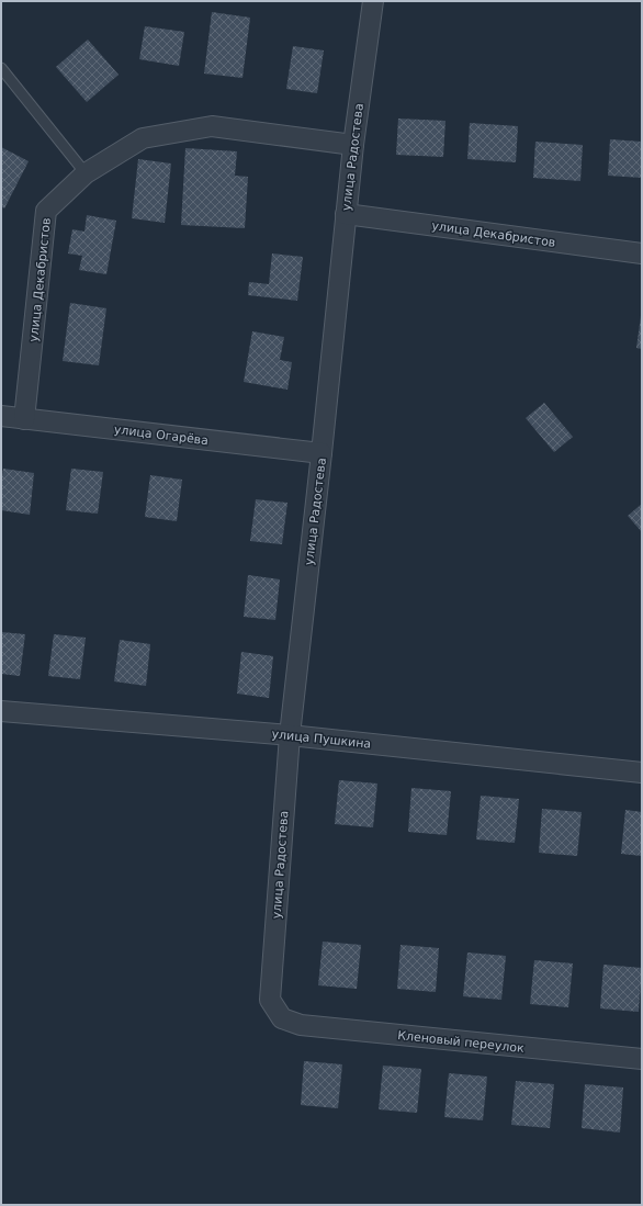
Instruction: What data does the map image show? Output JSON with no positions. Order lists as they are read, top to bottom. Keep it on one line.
{"streets":{"street":["улица Радостева","улица Декабристов","улица Огарёва","улица Пушкина","Кленовый переулок"]},"crossings":[["улица Радостева","улица Декабристов"],["улица Радостева","улица Огарёва"],["улица Радостева","улица Пушкина"],["улица Радостева","Кленовый переулок"],["улица Декабристов","улица Огарёва"]]}
